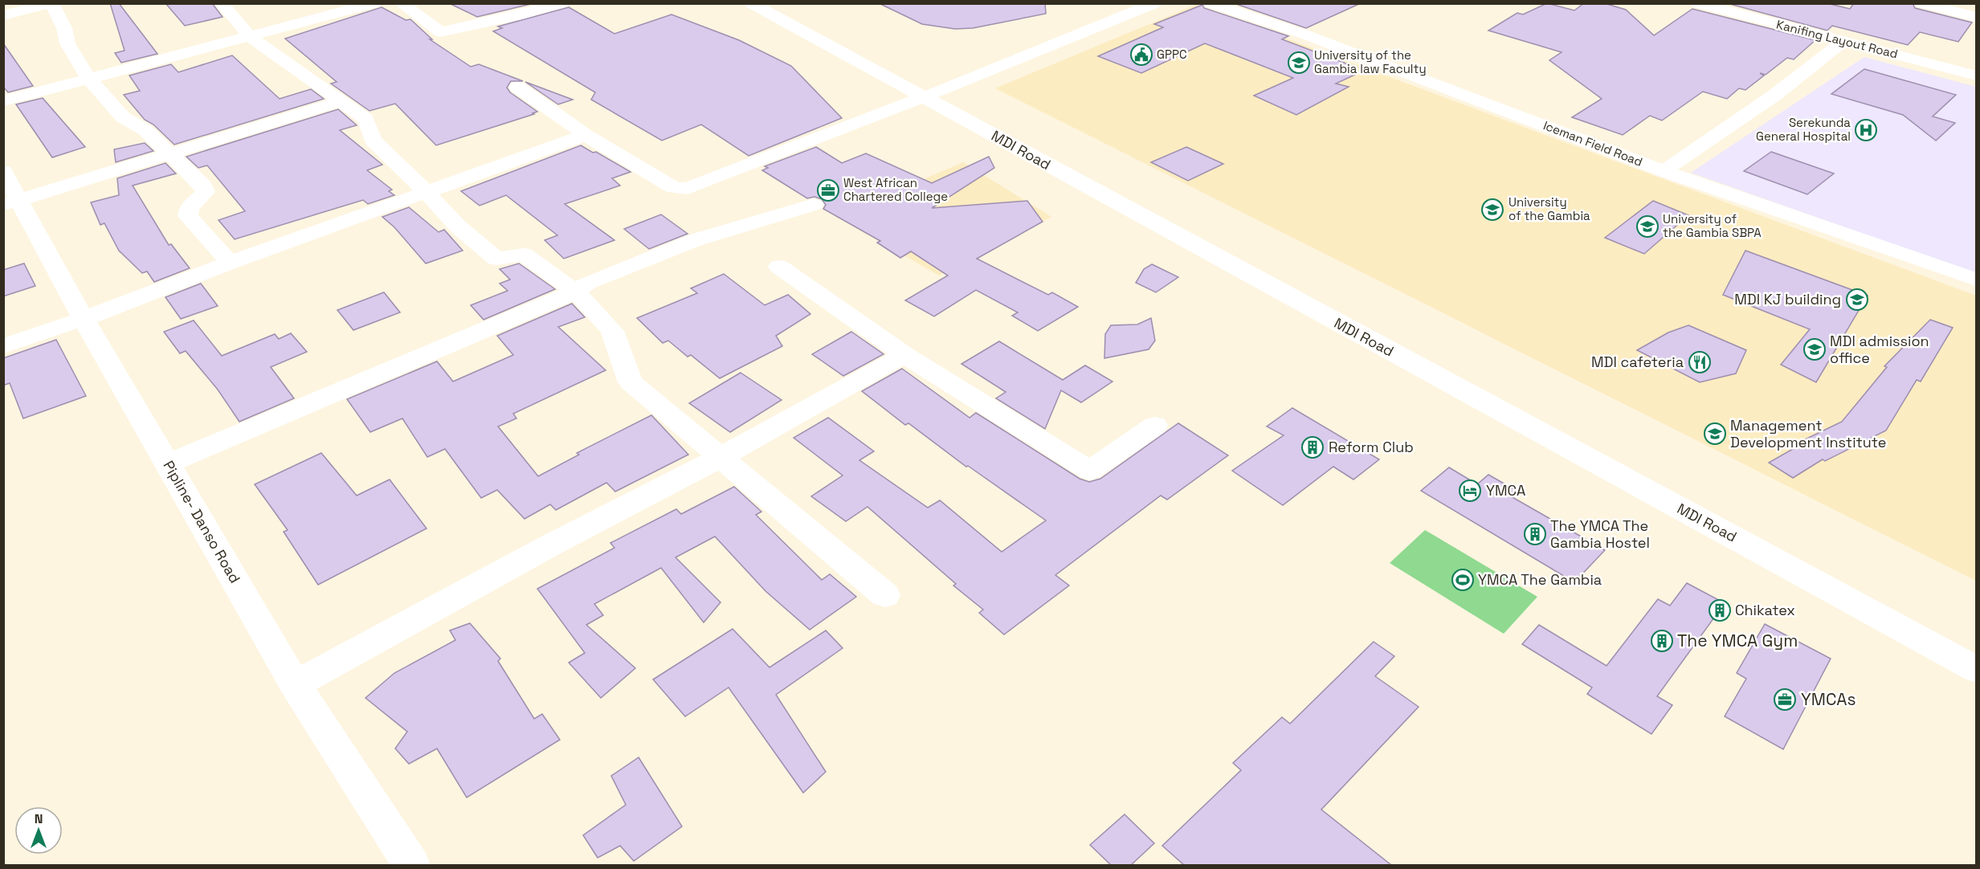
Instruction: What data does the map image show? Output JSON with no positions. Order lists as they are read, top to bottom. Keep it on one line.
{"streets":{"street":["Kanifing Layout Road","Iceman Field Road","MDI Road","Pipline- Danso Road"]},"places":{"public building":["GPPC"],"school or university":["University of the Gambia law Faculty","University of the Gambia","University of the Gambia SBPA","MDI KJ building","MDI admission office","Management Development Institute"],"hospital":["Serekunda General Hospital"],"office":["West African Chartered College","YMCAs"],"restaurant":["MDI cafeteria"],"building":["Reform Club","The YMCA The Gambia Hostel","Chikatex","The YMCA Gym"],"hotel":["YMCA"],"sports":["YMCA The Gambia"]},"north":"top"}
